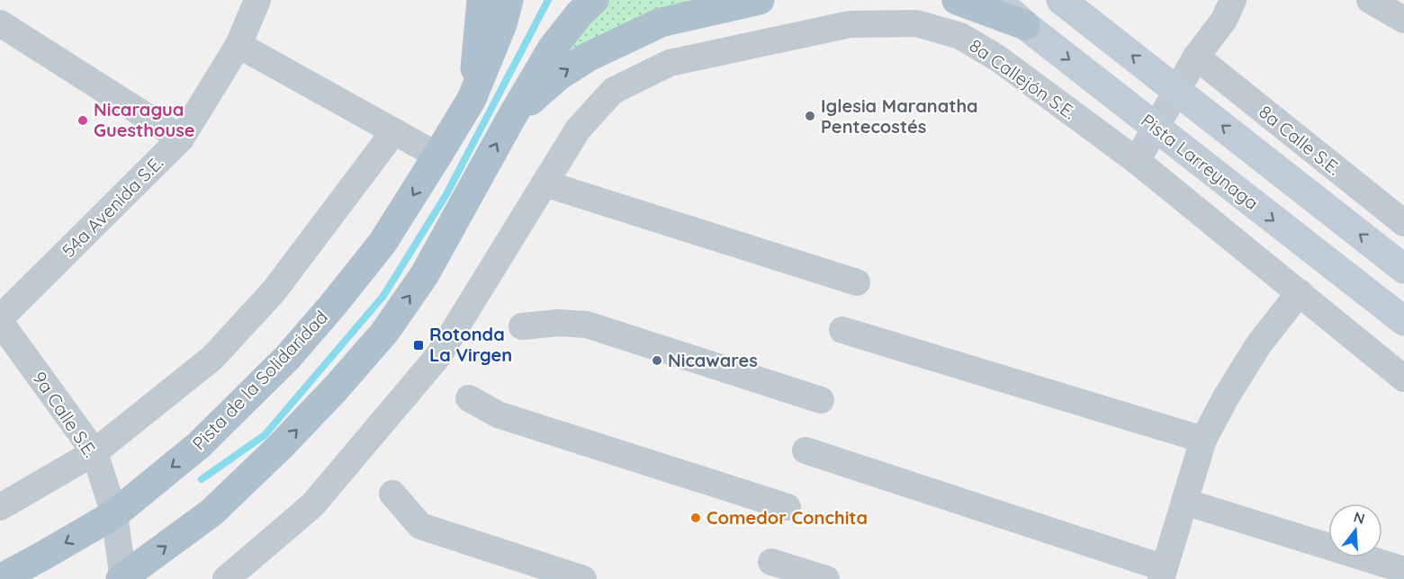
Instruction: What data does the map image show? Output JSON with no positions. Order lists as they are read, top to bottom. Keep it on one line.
{"streets":{"main road":["Pista Larreynaga","Pista de la Solidaridad"],"street":["8a Callejón S.E.","8a Calle S.E.","54a Avenida S.E.","9a Calle S.E."]},"crossings":[["54a Avenida S.E.","9a Calle S.E."],["Pista de la Solidaridad","9a Calle S.E."]],"places":{"other":["Iglesia Maranatha Pentecostés","Nicaragua Guesthouse","Nicawares","Comedor Conchita"],"transit":["Rotonda La Virgen"]},"north":"top"}
